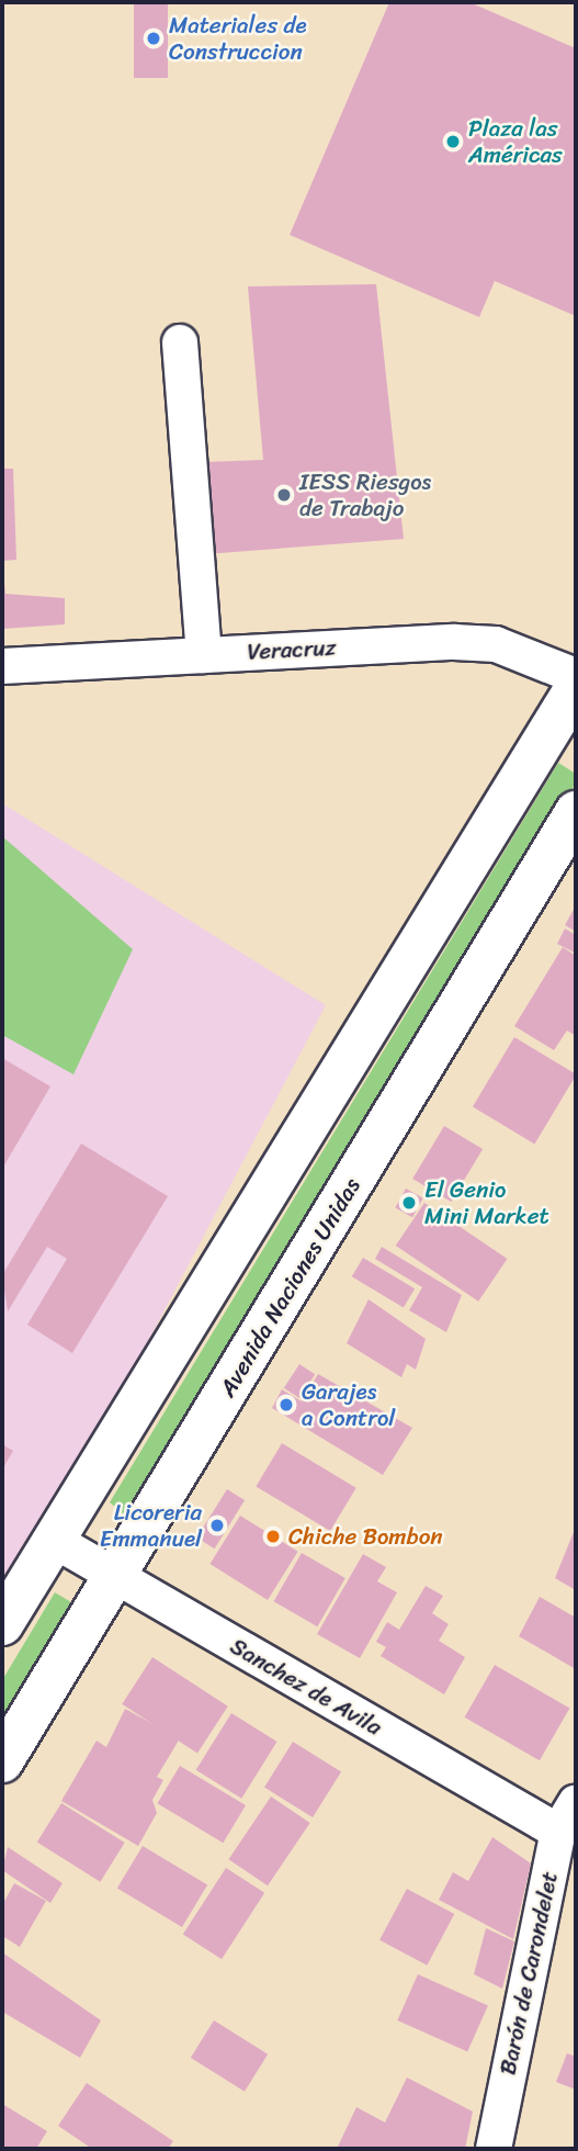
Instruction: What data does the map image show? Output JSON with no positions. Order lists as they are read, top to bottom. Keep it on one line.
{"streets":{"main road":["Avenida Naciones Unidas"],"street":["Veracruz","Sanchez de Avila","Barón de Carondelet"]},"crossings":[["Avenida Naciones Unidas","Sanchez de Avila"],["Sanchez de Avila","Barón de Carondelet"]],"places":["Materiales de Construccion","Plaza las Américas","IESS Riesgos de Trabajo","El Genio Mini Market","Garajes a Control","Licoreria Emmanuel","Chiche Bombon"]}
